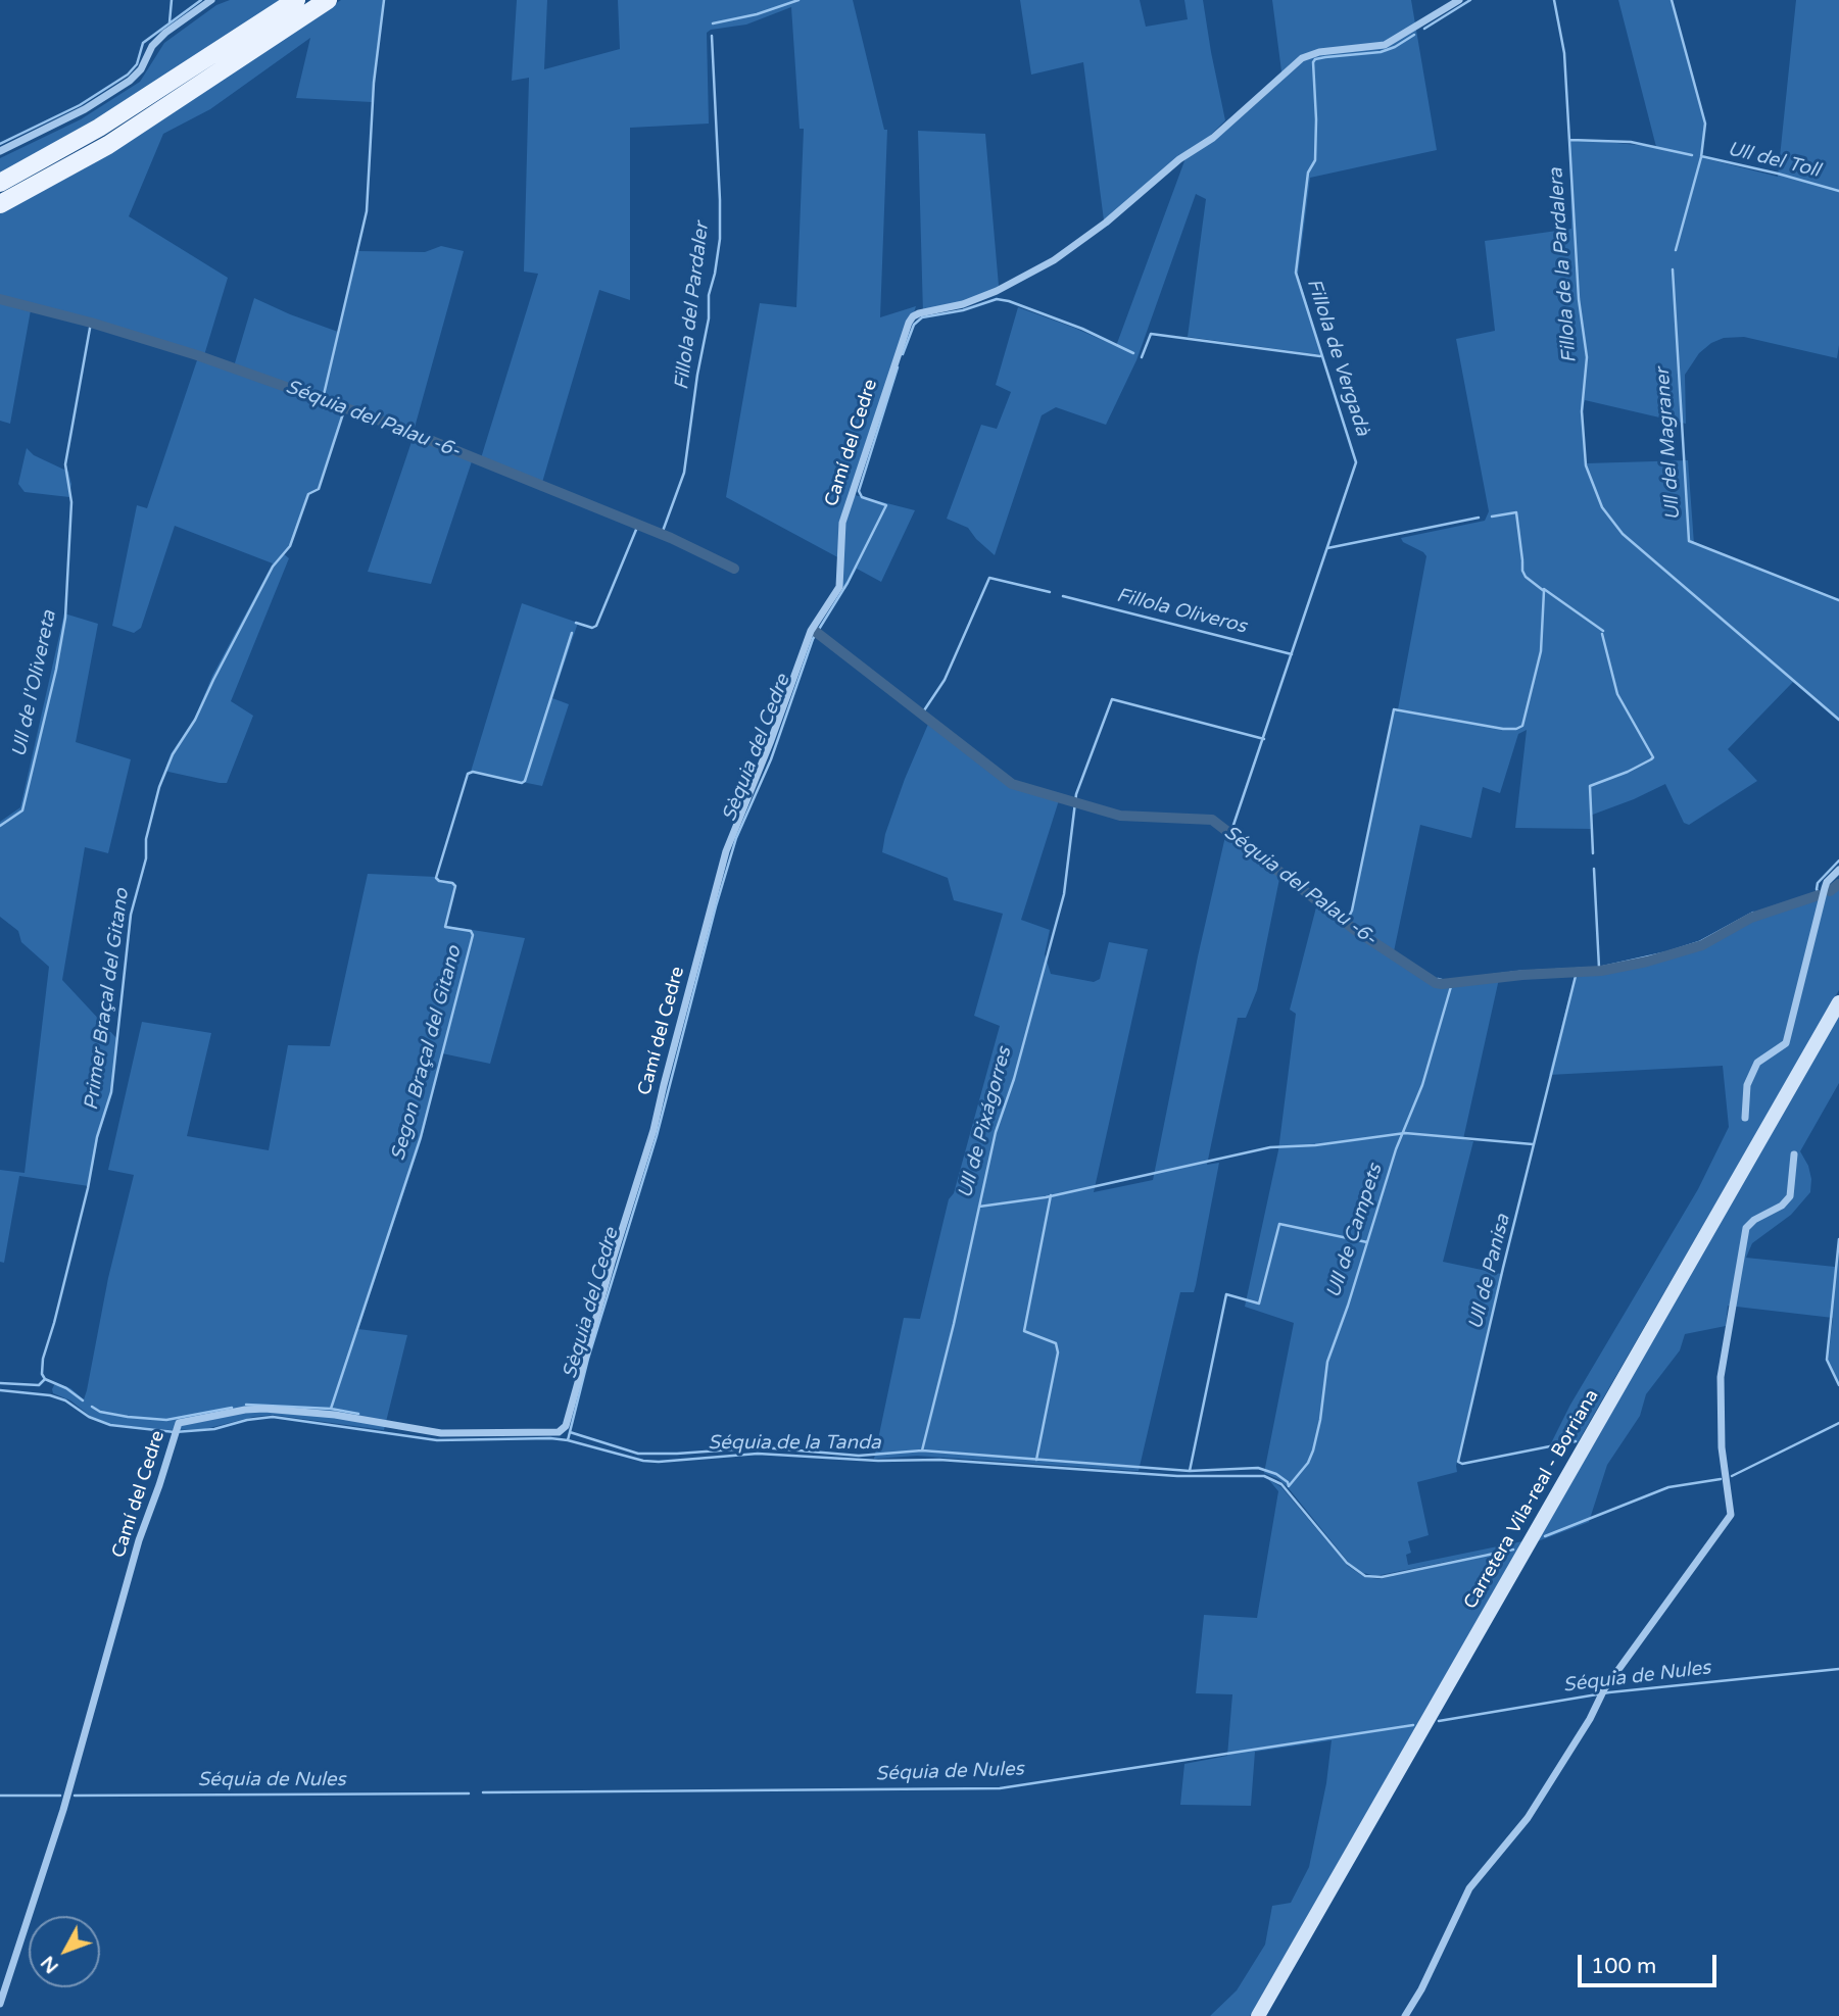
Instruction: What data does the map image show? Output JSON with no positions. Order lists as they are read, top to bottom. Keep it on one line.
{"streets":{"main road":["Carretera Vila-real - Borriana"],"street":["Camí del Cedre"]},"water":["Ull del Toll","Fillola de la Pardalera","Fillola del Pardaler","Fillola de Vergadà","Séquia del Palau -6-","Ull del Magraner","Fillola Oliveros","Ull de l'Olivereta","Sèquia del Cedre","Primer Braçal del Gitano","Segon Braçal del Gitano","Ull de Pixágorres","Ull de Campets","Ull de Panisa","Séquia de la Tanda","Séquia de Nules"],"scale_bar":"100 m","north":"bottom left"}
